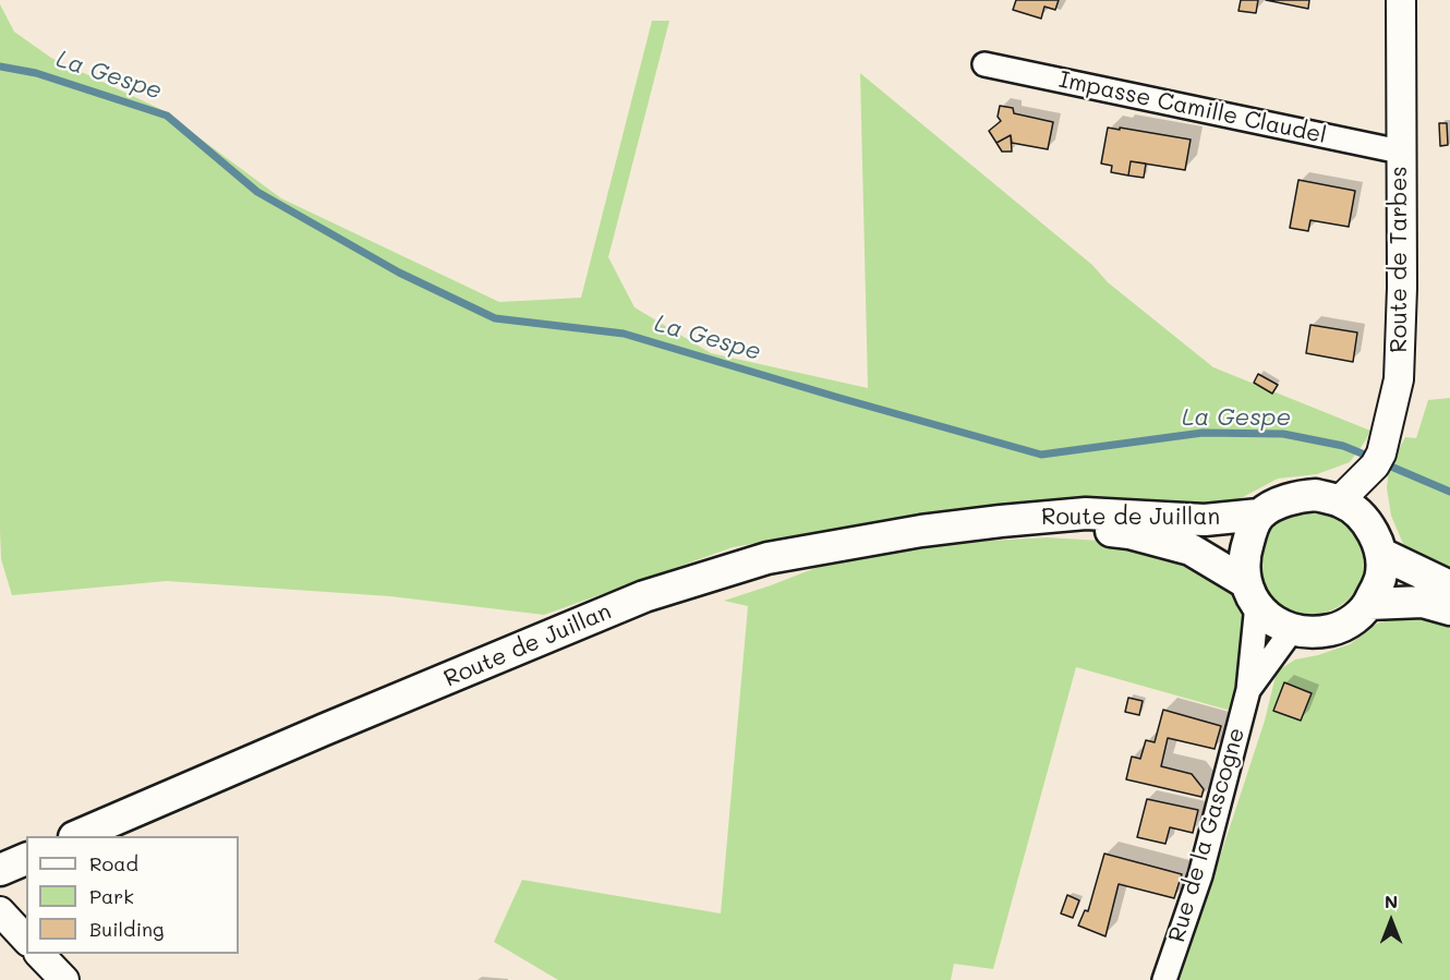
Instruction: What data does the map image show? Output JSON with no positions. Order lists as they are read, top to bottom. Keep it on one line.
{"streets":{"main road":["Route de Juillan"],"street":["Impasse Camille Claudel","Route de Tarbes","Rue de la Gascogne"]},"crossings":[["Impasse Camille Claudel","Route de Tarbes"],["Route de Tarbes","Route de Juillan"],["Route de Tarbes","Rue de la Gascogne"],["Route de Juillan","Rue de la Gascogne"]],"water":["La Gespe"],"legend":["Road","Park","Building"],"north":"top"}
